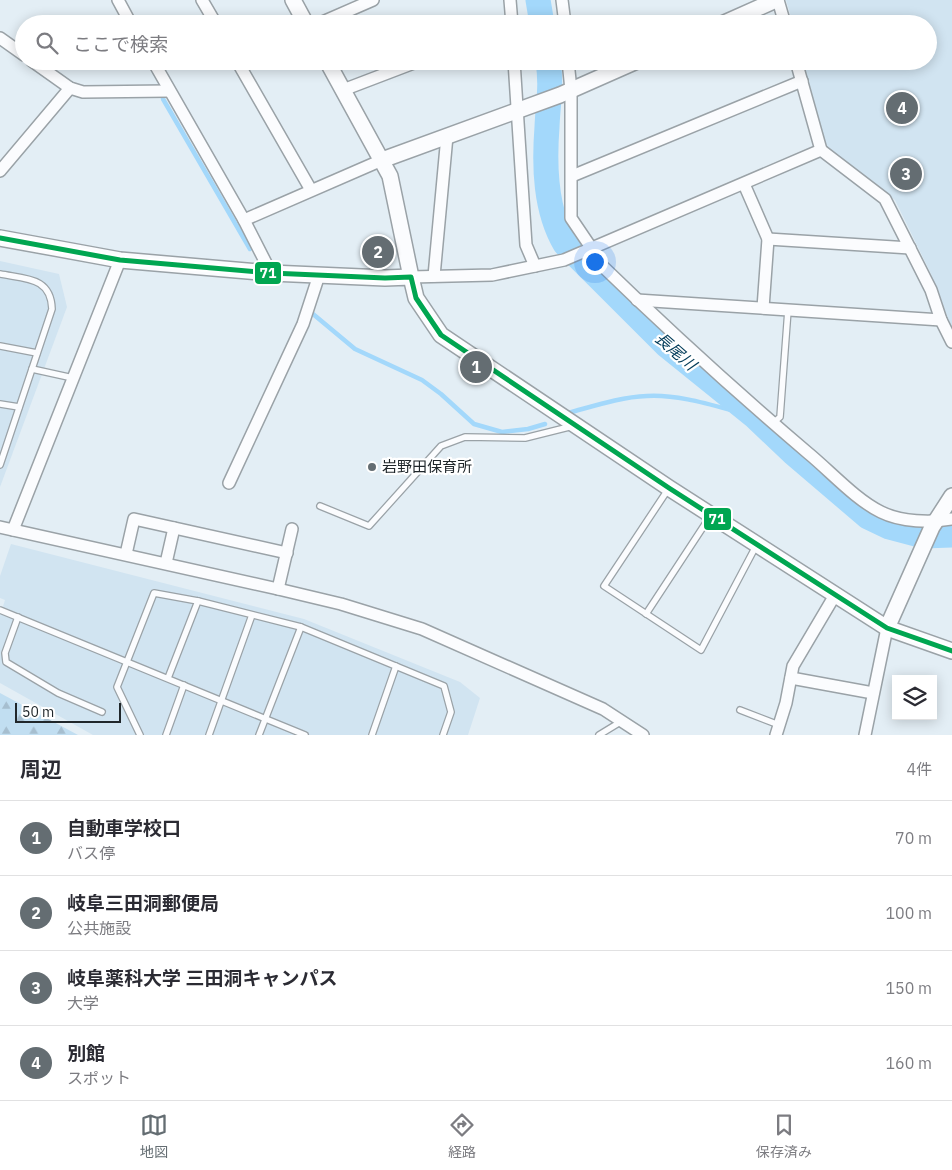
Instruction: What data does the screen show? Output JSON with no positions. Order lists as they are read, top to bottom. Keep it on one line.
{"water":["長尾川"],"places":["岩野田保育所"],"lines":["transit line 71"],"scale_bar":"50 m","page":{"search":"ここで検索","pins":["4","3","2","1"],"scale":"50 m","heading":["周辺","4件"],"list":[{"mark":"1","name":"自動車学校口","note":"バス停","value":"70 m"},{"mark":"2","name":"岐阜三田洞郵便局","note":"公共施設","value":"100 m"},{"mark":"3","name":"岐阜薬科大学 三田洞キャンパス","note":"大学","value":"150 m"},{"mark":"4","name":"別館","note":"スポット","value":"160 m"}],"nav":["地図","経路","保存済み"]}}
